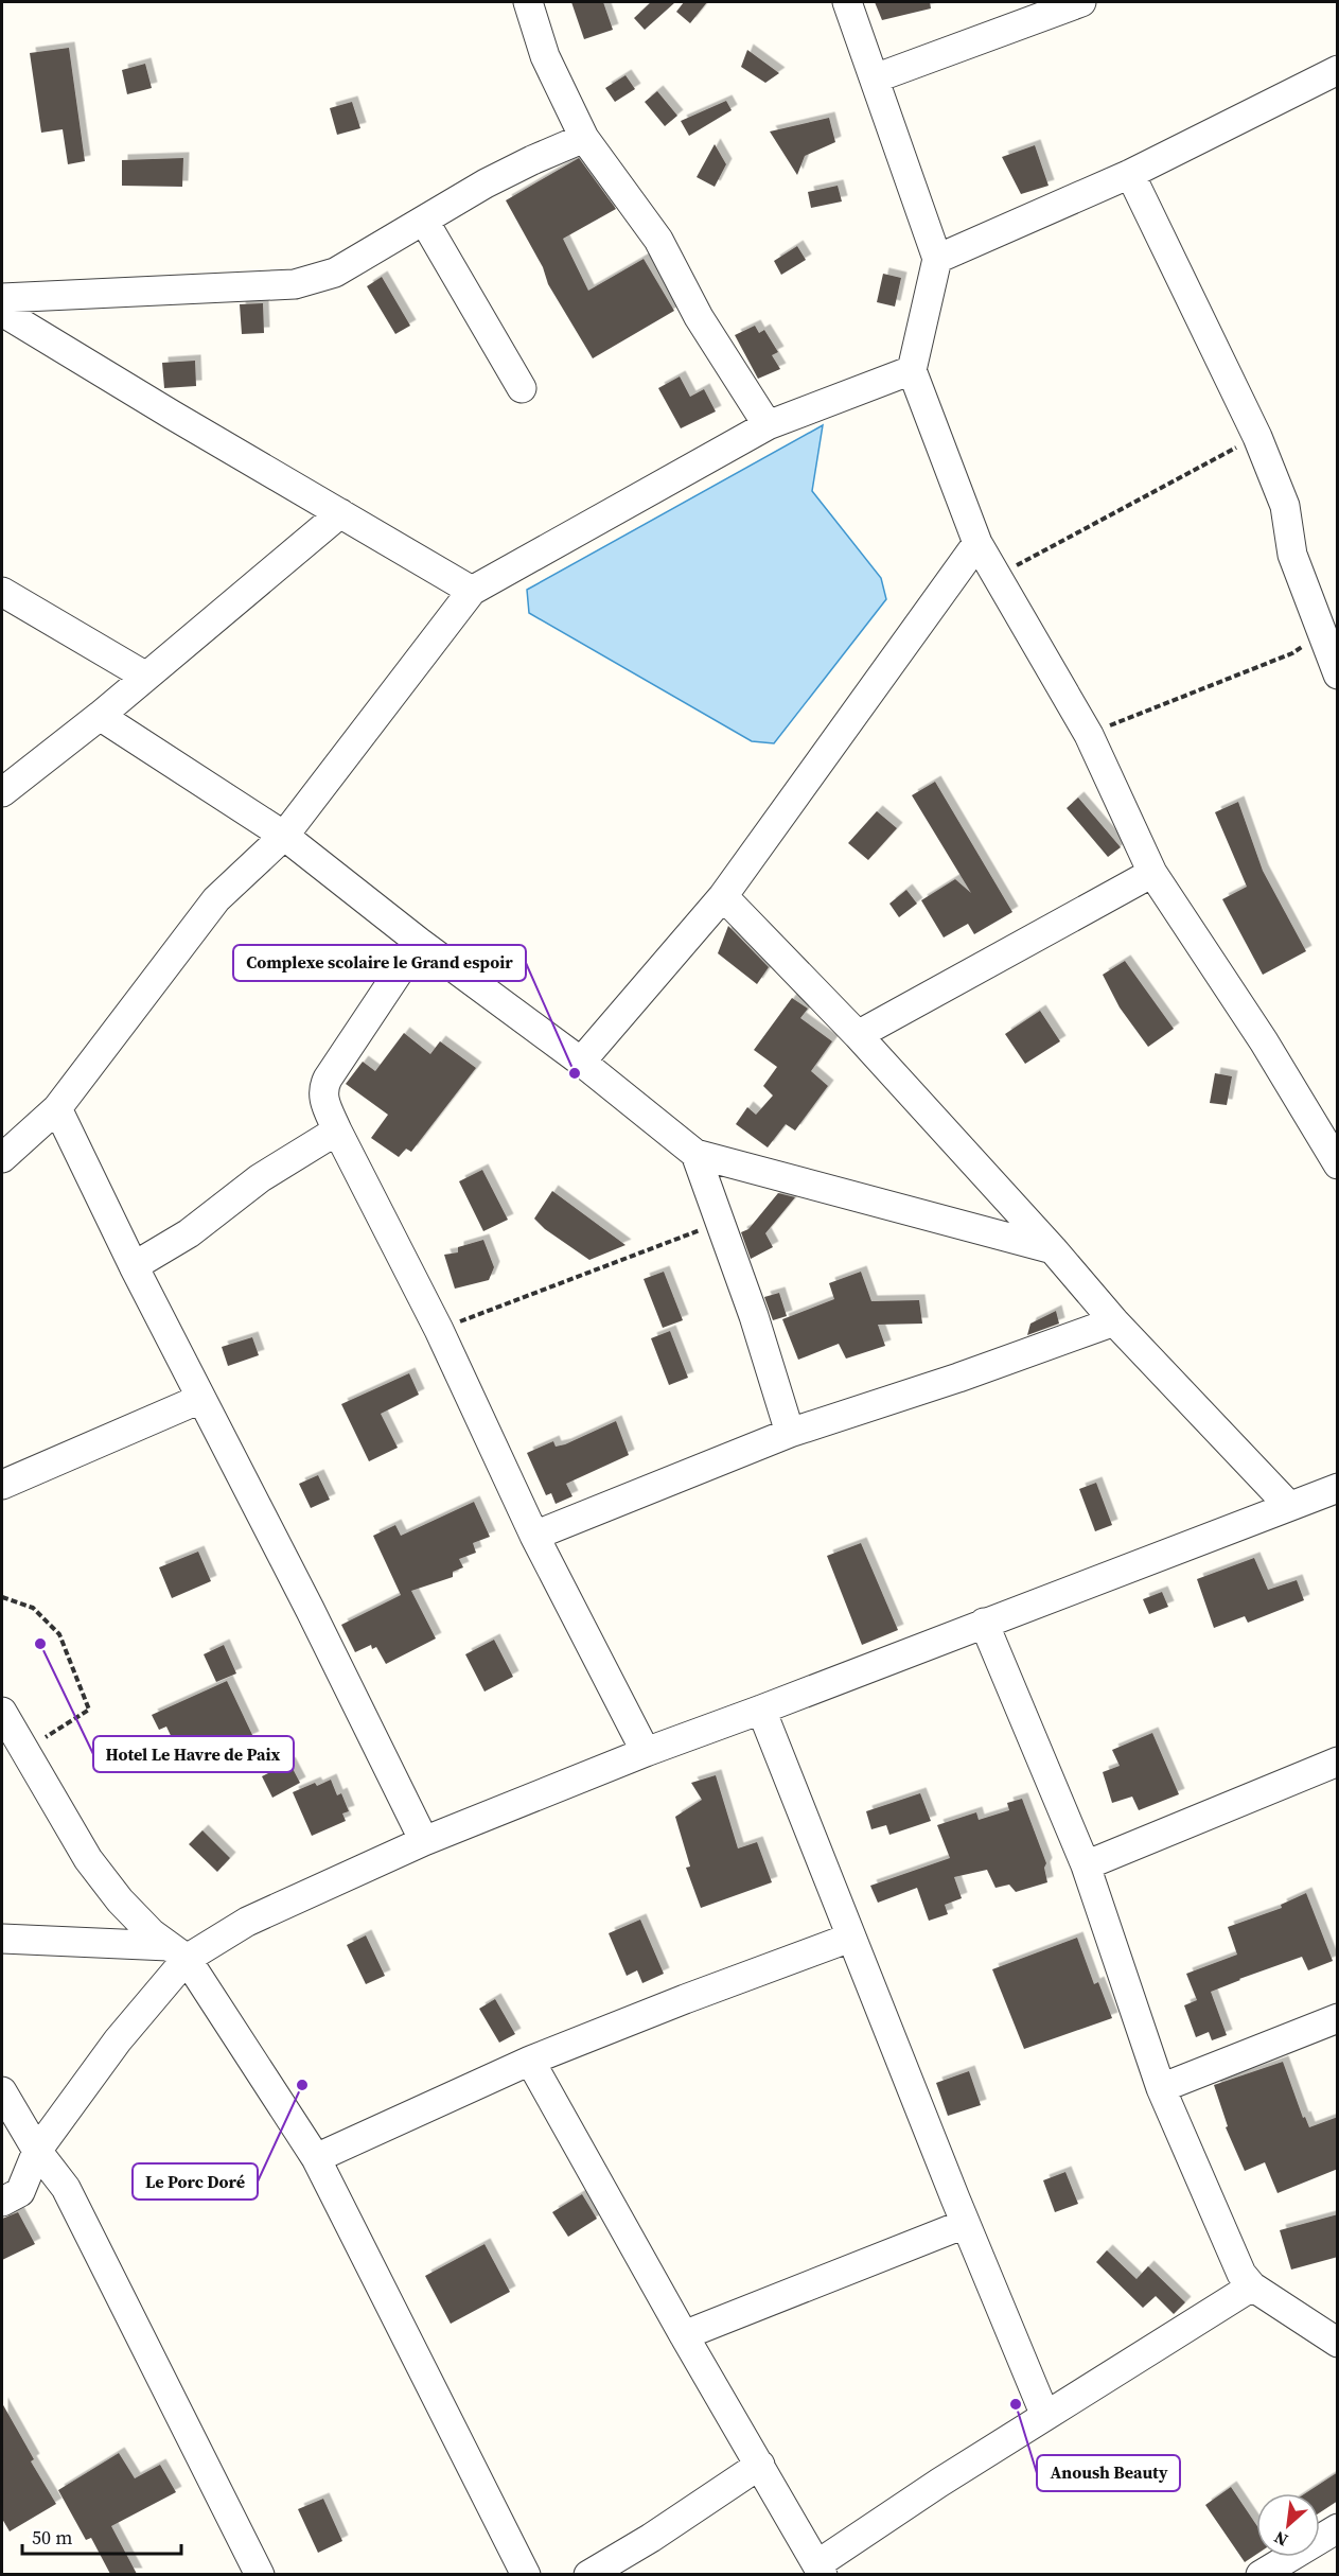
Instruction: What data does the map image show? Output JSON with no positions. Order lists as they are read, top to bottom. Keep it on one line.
{"places":["Complexe scolaire le Grand espoir","Hotel Le Havre de Paix","Le Porc Doré","Anoush Beauty"],"scale_bar":"50 m","north":"bottom left"}
